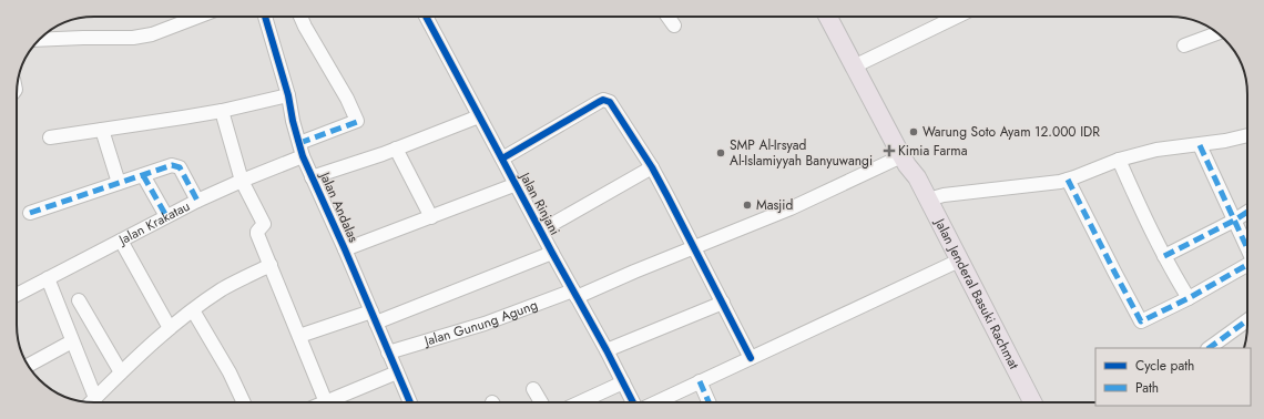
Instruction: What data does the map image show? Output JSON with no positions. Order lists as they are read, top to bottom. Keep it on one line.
{"streets":{"main road":["Jalan Jenderal Basuki Rachmat"],"street":["Jalan Rinjani","Jalan Andalas","Jalan Krakatau","Jalan Gunung Agung"]},"crossings":[["Jalan Rinjani","Jalan Gunung Agung"],["Jalan Andalas","Jalan Krakatau"],["Jalan Andalas","Jalan Gunung Agung"],["Jalan Jenderal Basuki Rachmat","Jalan Gunung Agung"]],"places":{"other":["Warung Soto Ayam 12.000 IDR","SMP Al-Irsyad Al-Islamiyyah Banyuwangi","Masjid"],"health":["Kimia Farma"]},"legend":["Cycle path","Path"]}
